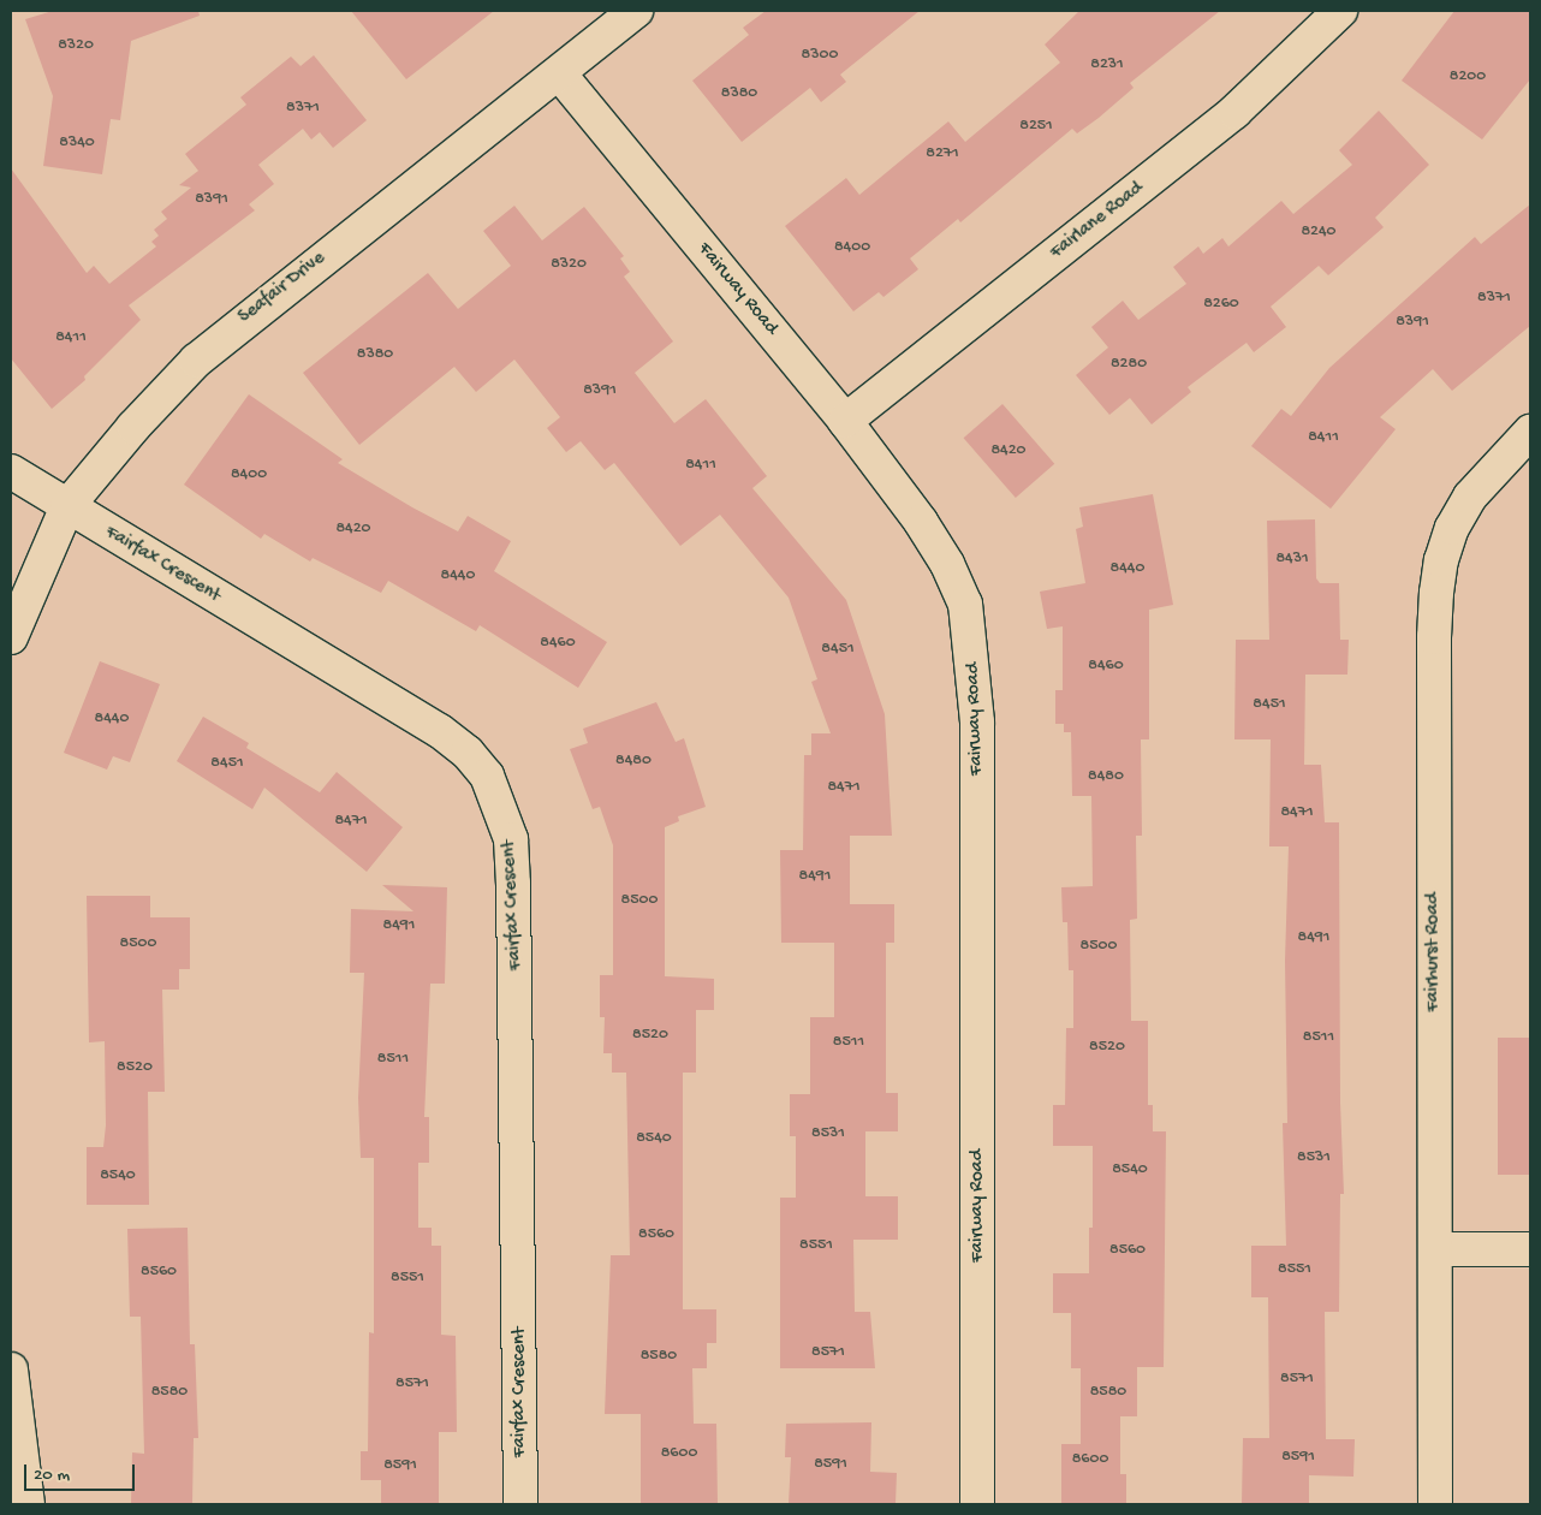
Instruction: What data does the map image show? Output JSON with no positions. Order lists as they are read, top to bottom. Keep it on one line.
{"streets":{"street":["Fairlane Road","Seafair Drive","Fairway Road","Fairfax Crescent","Fairhurst Road"]},"crossings":[["Fairlane Road","Fairway Road"],["Seafair Drive","Fairway Road"],["Seafair Drive","Fairfax Crescent"]],"house_numbers":["8320","8300","8231","8200","8380","8371","8251","8340","8271","8391","8240","8400","8320","8371","8260","8391","8411","8380","8280","8391","8411","8420","8411","8400","8420","8431","8440","8440","8460","8451","8460","8451","8440","8480","8451","8480","8471","8471","8471","8491","8500","8491","8491","8500","8500","8520","8511","8511","8520","8511","8520","8531","8540","8531","8540","8540","8560","8551","8560","8551","8560","8551","8571","8580","8571","8571","8580","8580","8600","8591","8600","8591","8591"],"scale_bar":"20 m"}
